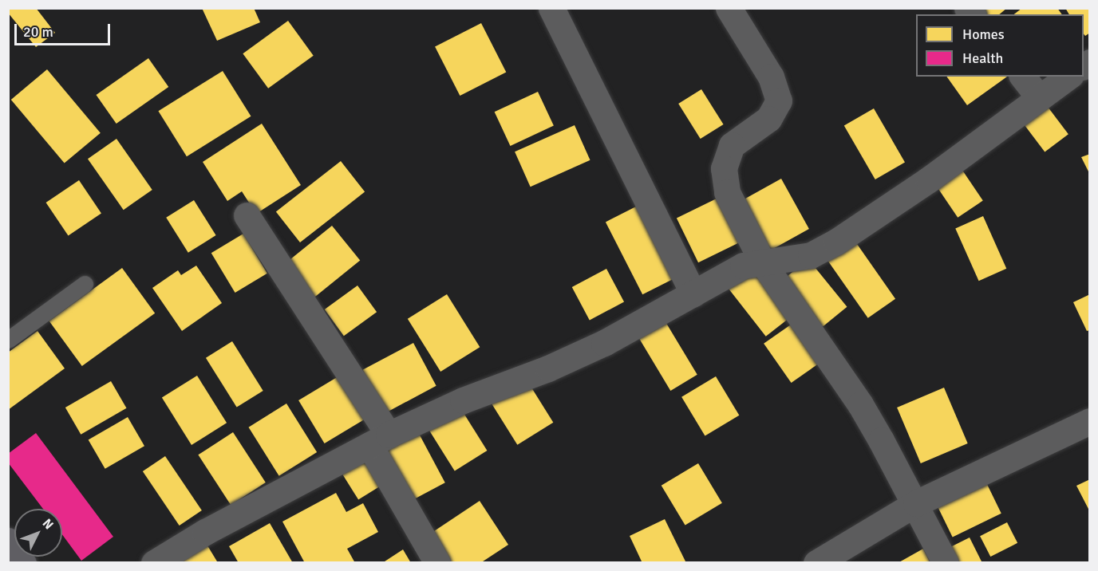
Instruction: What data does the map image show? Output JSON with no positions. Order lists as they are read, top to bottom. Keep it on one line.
{"legend":["Homes","Health"],"scale_bar":"20 m","north":"top right"}
